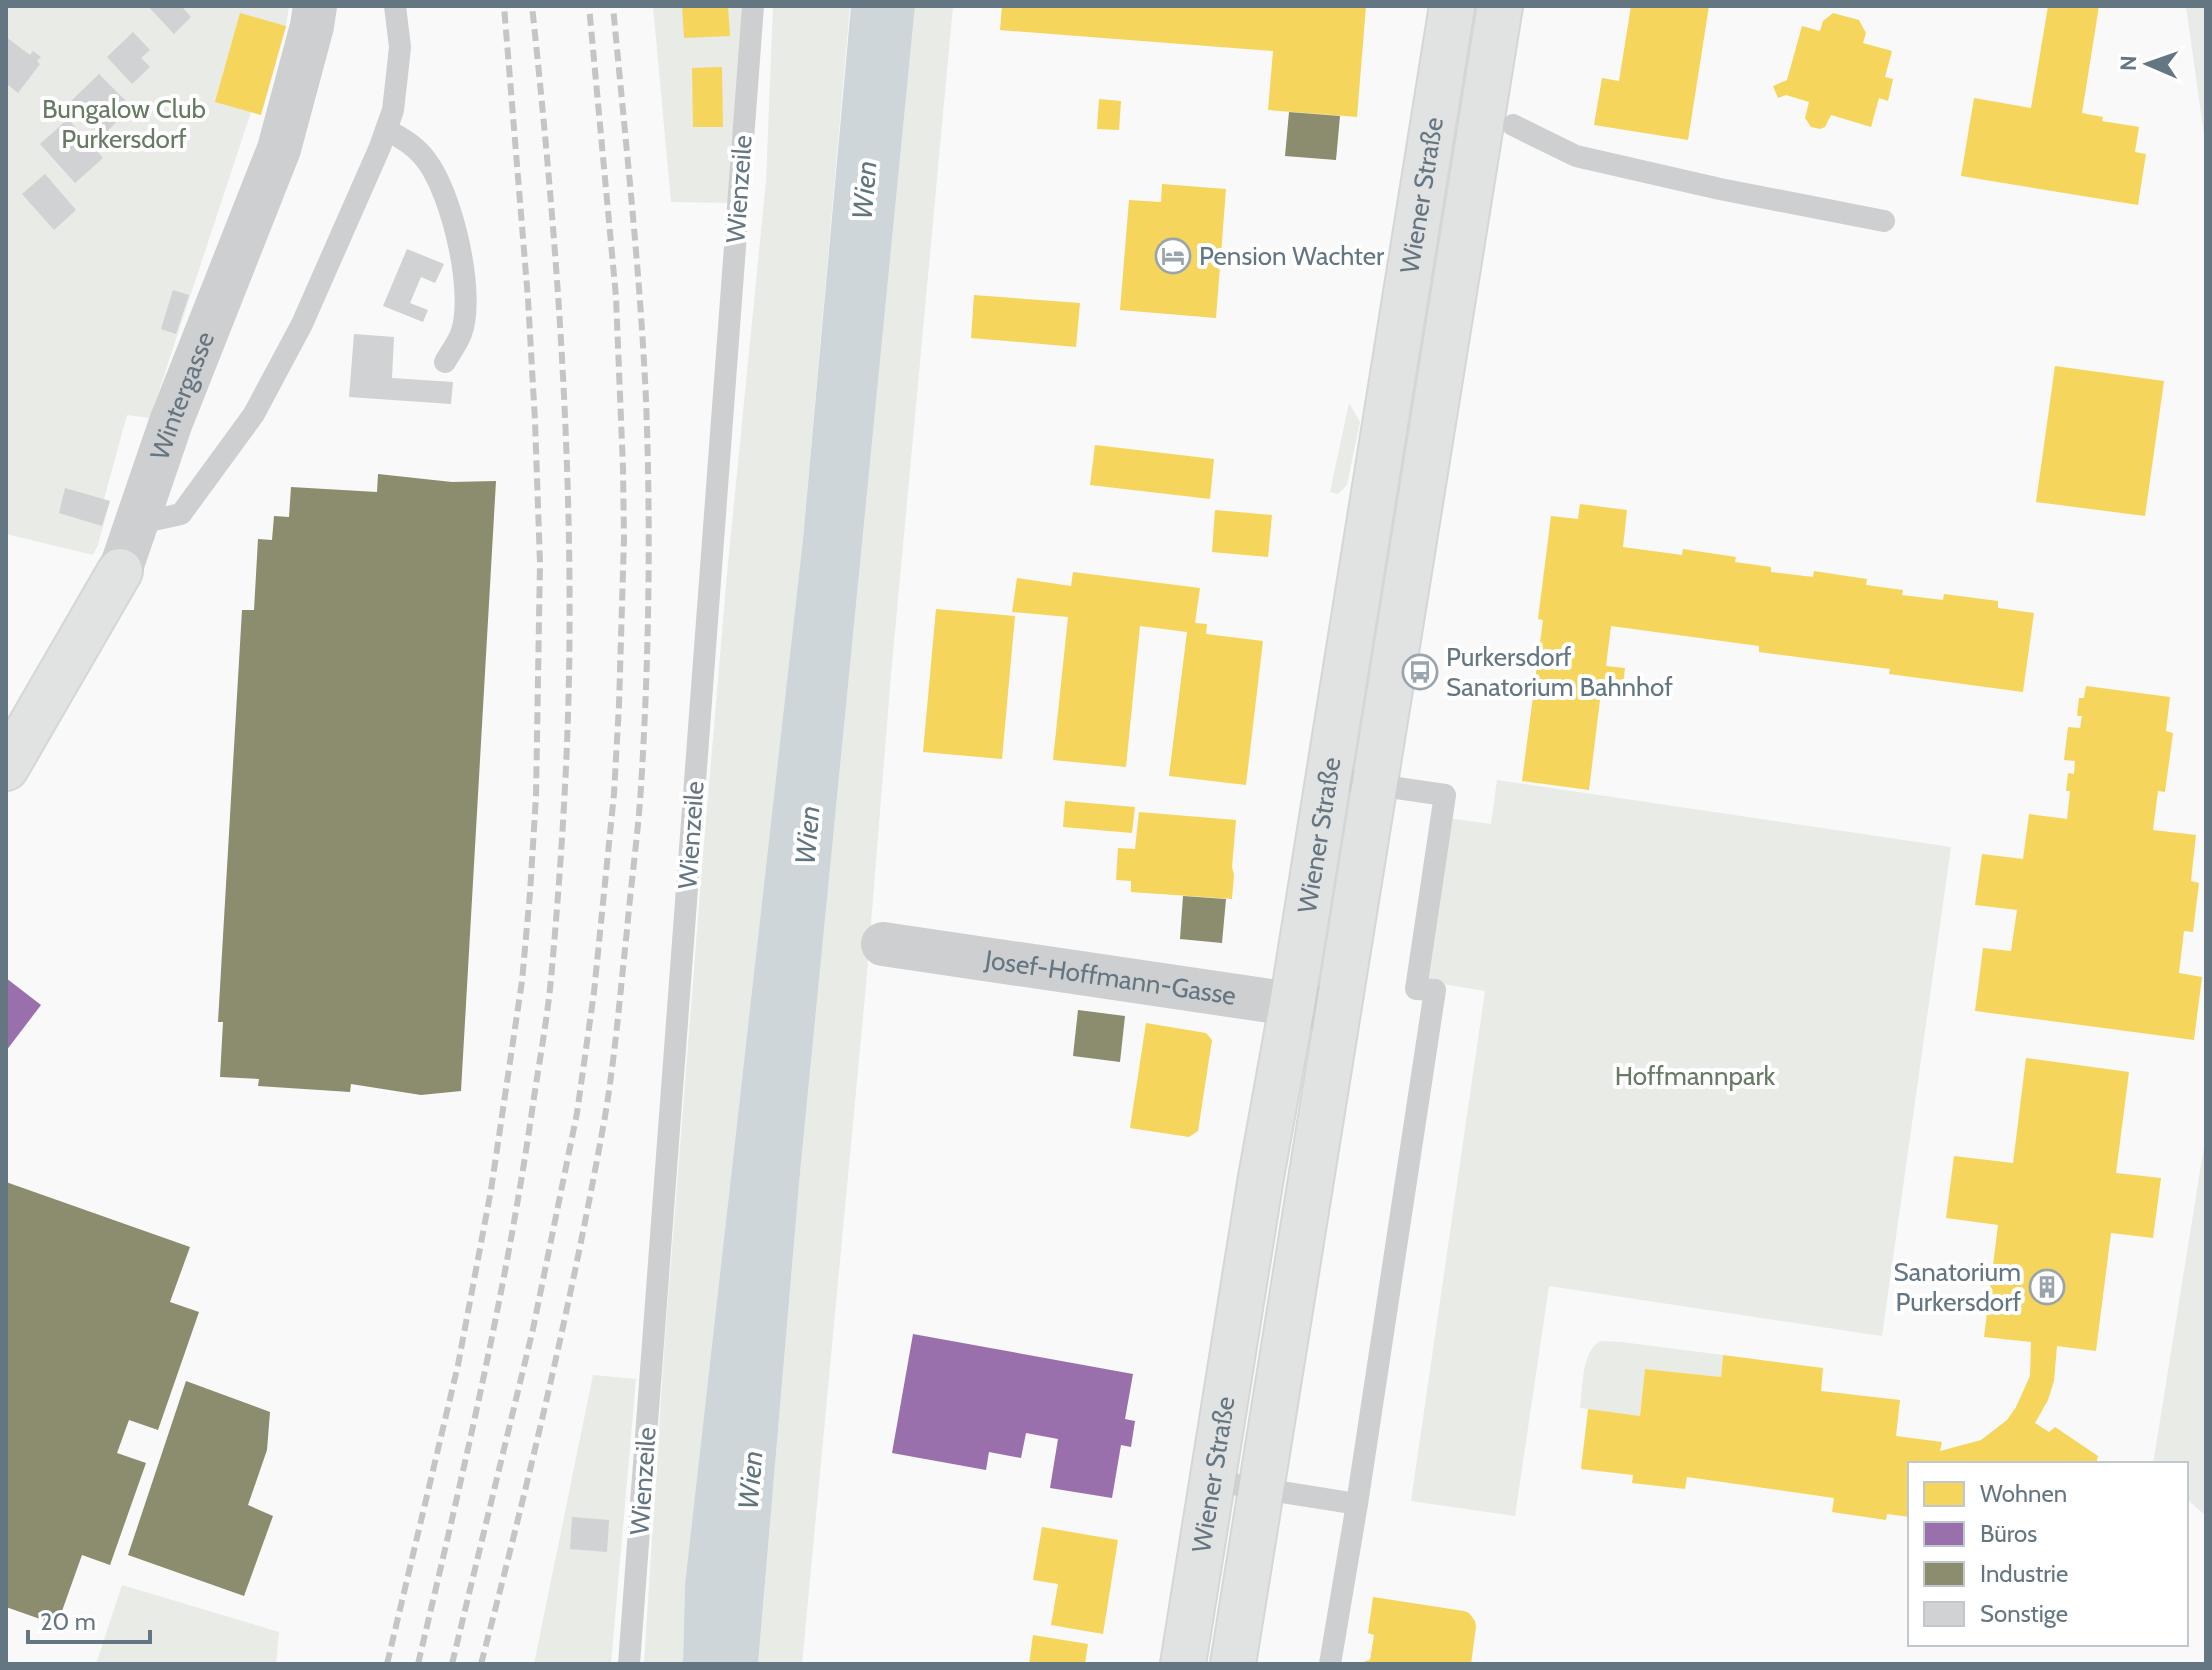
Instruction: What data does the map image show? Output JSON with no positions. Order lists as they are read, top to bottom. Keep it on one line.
{"streets":{"main road":["Wiener Straße","Wintergasse"],"street":["Josef-Hoffmann-Gasse"],"lane":["Wienzeile"]},"crossings":[["Wiener Straße","Josef-Hoffmann-Gasse"]],"water":["Wien"],"parks":["Bungalow Club Purkersdorf","Hoffmannpark"],"places":{"hotel":["Pension Wachter"],"bus stop":["Purkersdorf Sanatorium Bahnhof"],"building":["Sanatorium Purkersdorf"]},"legend":["Wohnen","Büros","Industrie","Sonstige"],"scale_bar":"20 m","north":"left"}
